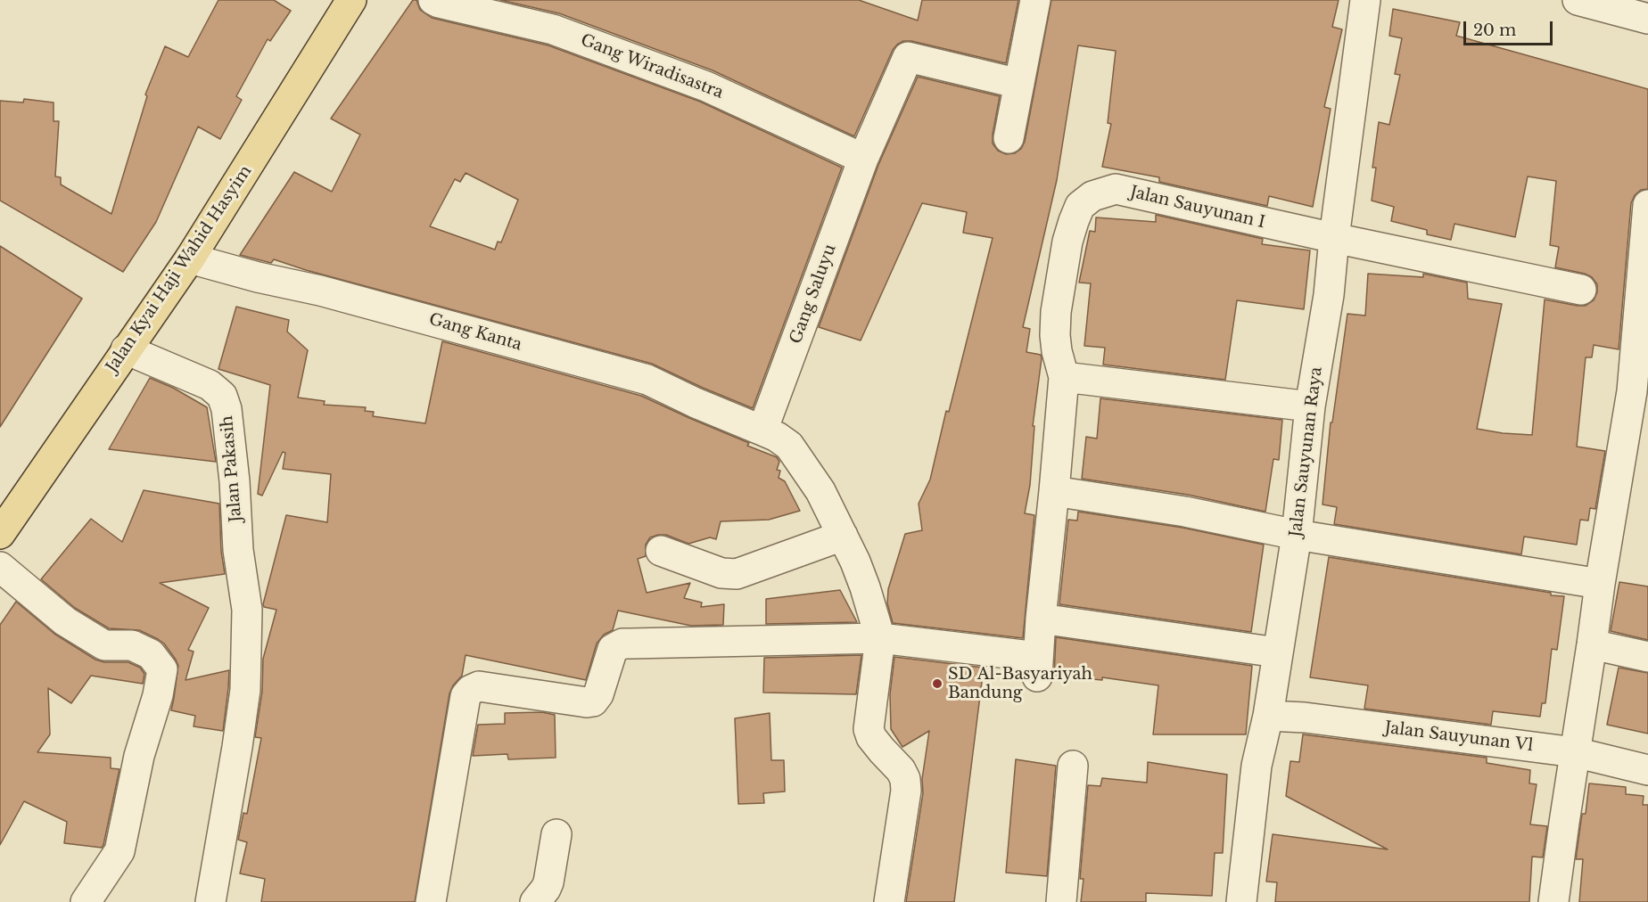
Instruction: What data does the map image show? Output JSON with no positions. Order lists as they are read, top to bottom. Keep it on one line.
{"streets":{"main road":["Jalan Kyai Haji Wahid Hasyim"],"street":["Gang Wiradisastra","Jalan Sauyunan I","Gang Saluyu","Gang Kanta","Jalan Sauyunan Raya","Jalan Pakasih","Jalan Sauyunan Vl"]},"crossings":[["Gang Wiradisastra","Gang Saluyu"],["Jalan Sauyunan I","Jalan Sauyunan Raya"],["Jalan Kyai Haji Wahid Hasyim","Gang Kanta"],["Jalan Kyai Haji Wahid Hasyim","Jalan Pakasih"],["Gang Saluyu","Gang Kanta"],["Jalan Sauyunan Raya","Jalan Sauyunan Vl"]],"places":["SD Al-Basyariyah Bandung"],"scale_bar":"20 m"}
